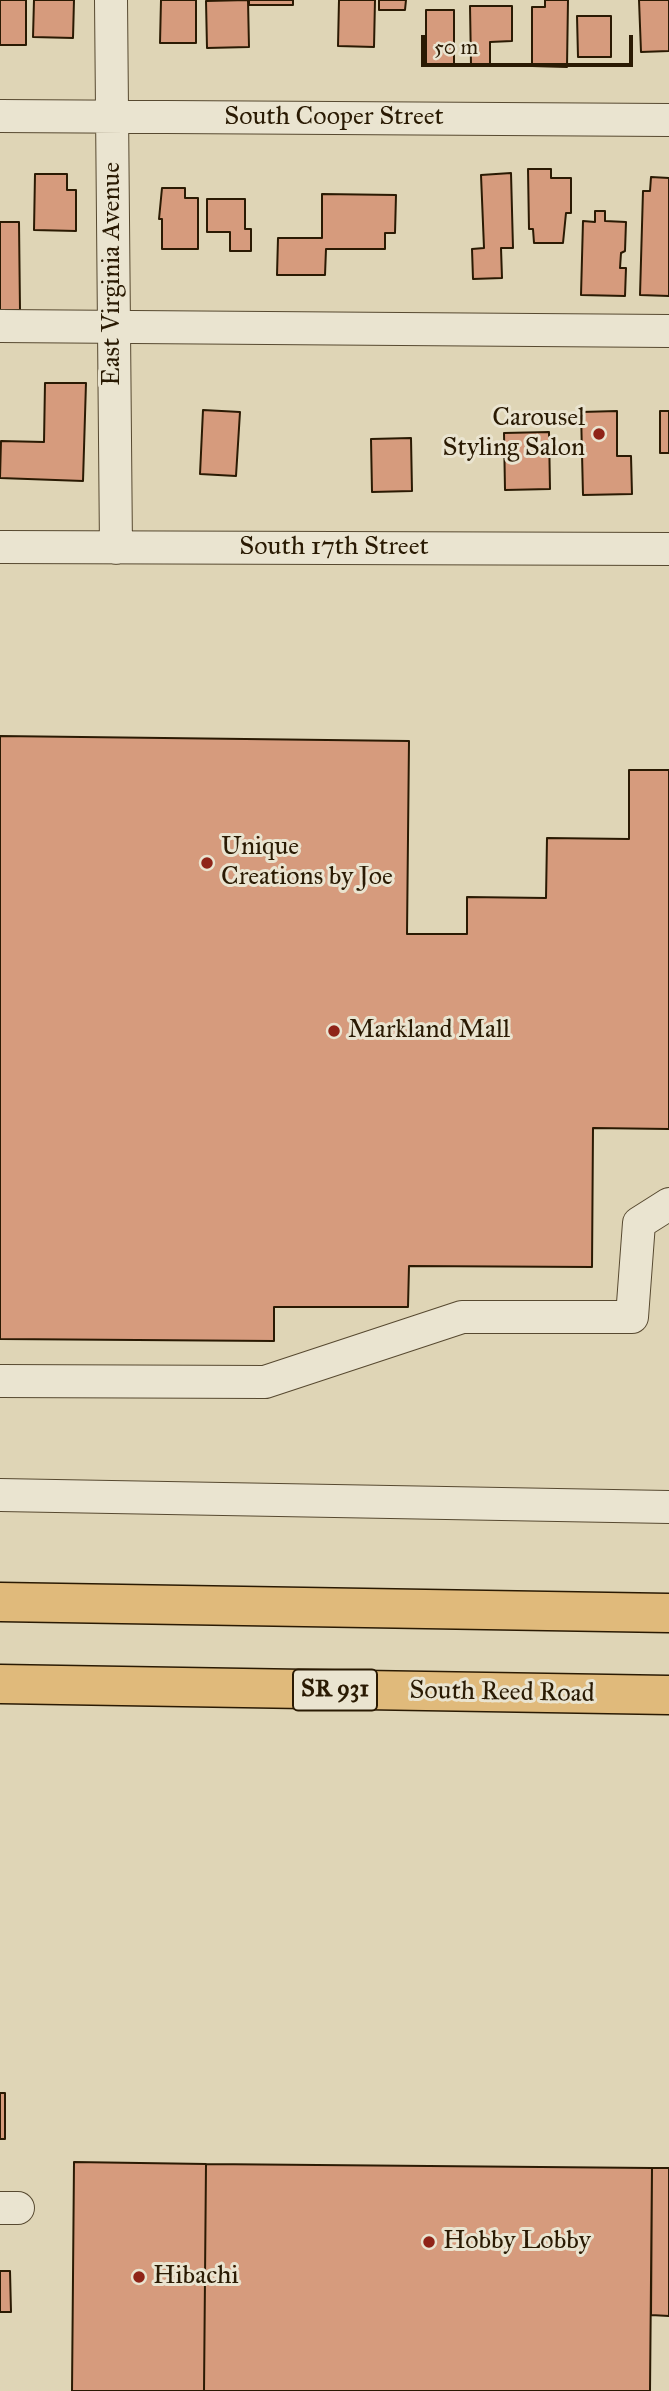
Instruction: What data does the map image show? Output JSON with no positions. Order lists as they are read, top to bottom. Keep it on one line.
{"streets":{"main road":["SR 931","South Reed Road"],"street":["South Cooper Street","East Virginia Avenue","South 17th Street"]},"crossings":[["South Cooper Street","East Virginia Avenue"],["East Virginia Avenue","South 17th Street"]],"places":["Carousel Styling Salon","Unique Creations by Joe","Markland Mall","Hobby Lobby","Hibachi"],"scale_bar":"50 m"}
